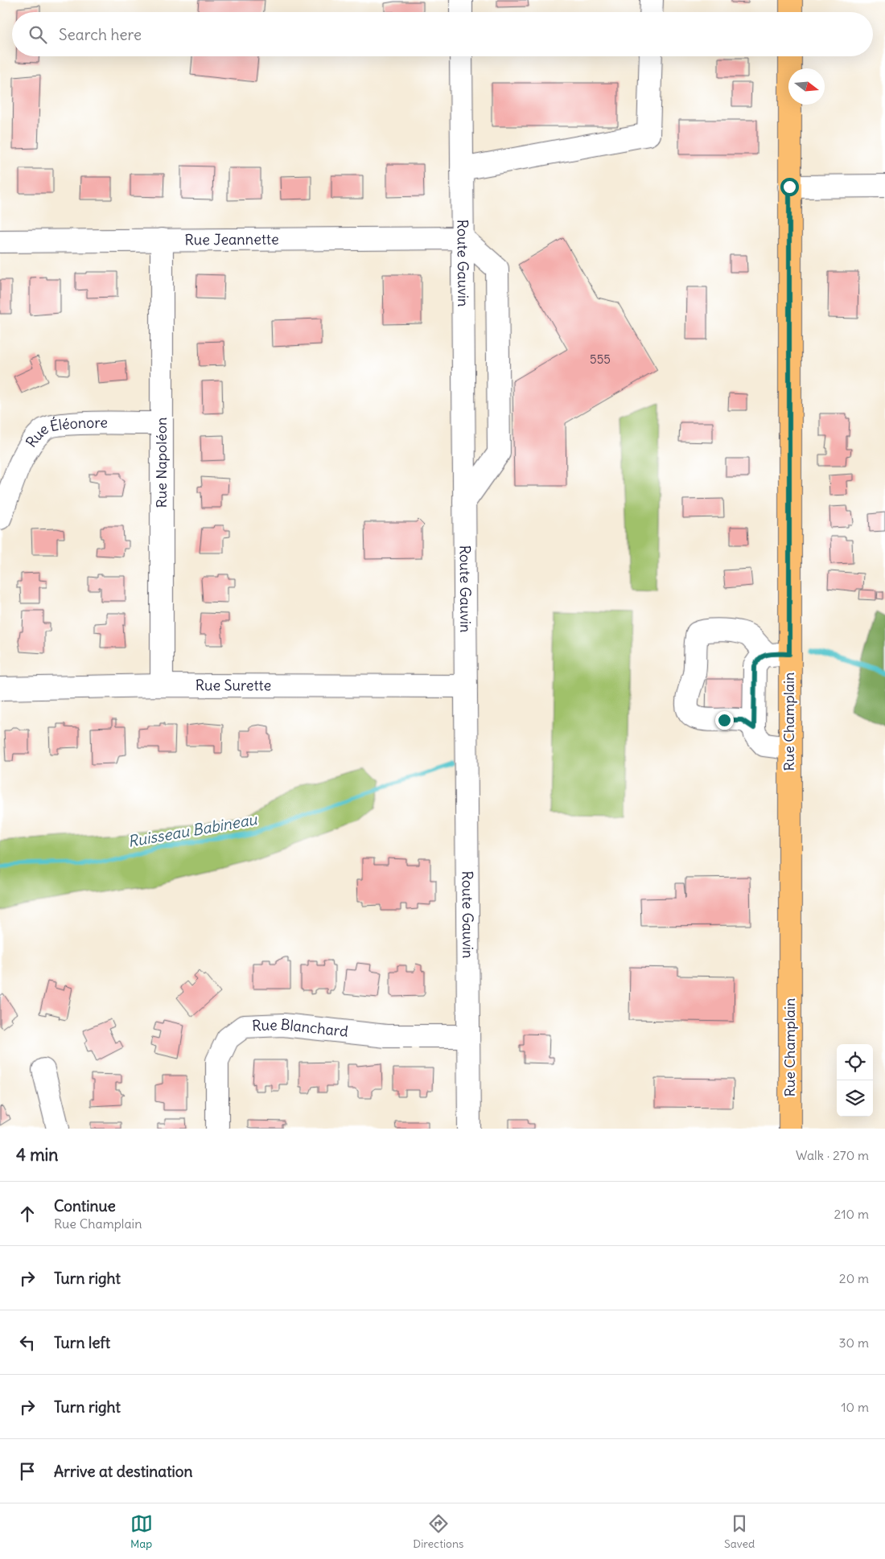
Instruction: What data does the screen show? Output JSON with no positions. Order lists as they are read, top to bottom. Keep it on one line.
{"streets":{"main road":["Rue Champlain"],"street":["Rue Jeannette","Route Gauvin","Rue Éléonore","Rue Napoléon","Rue Surette","Rue Blanchard"]},"crossings":[["Rue Jeannette","Route Gauvin"],["Rue Jeannette","Rue Napoléon"],["Route Gauvin","Rue Surette"],["Route Gauvin","Rue Blanchard"],["Rue Éléonore","Rue Napoléon"],["Rue Napoléon","Rue Surette"]],"water":["Ruisseau Babineau"],"house_numbers":["555"],"north":"right","page":{"search":"Search here","heading":["4 min","Walk · 270 m"],"list":[["Continue","Rue Champlain","210 m"],["Turn right","20 m"],["Turn left","30 m"],["Turn right","10 m"],"Arrive at destination"],"nav":["Map","Directions","Saved"]}}
